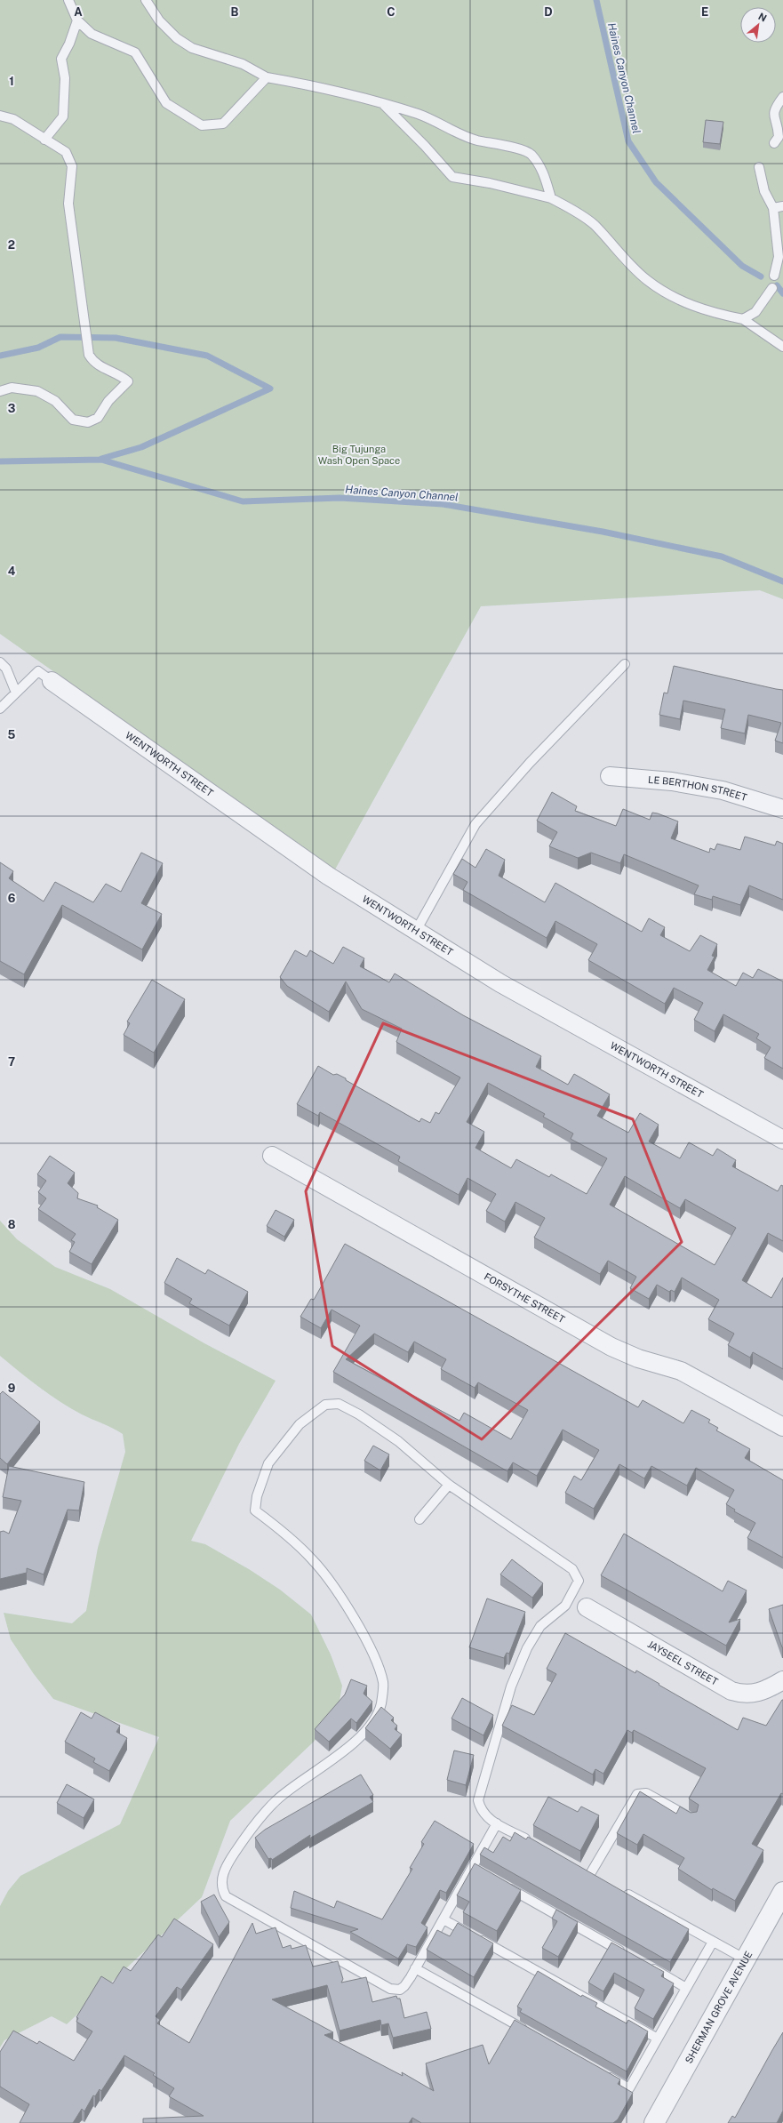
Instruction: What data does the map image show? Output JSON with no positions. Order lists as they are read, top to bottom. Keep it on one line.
{"streets":{"street":["WENTWORTH STREET","LE BERTHON STREET","FORSYTHE STREET","JAYSEEL STREET","SHERMAN GROVE AVENUE"]},"water":["Haines Canyon Channel"],"parks":["Big Tujunga Wash Open Space"],"north":"top right","grid":{"columns":["A","B","C","D","E"],"rows":["1","2","3","4","5","6","7","8","9"]}}
